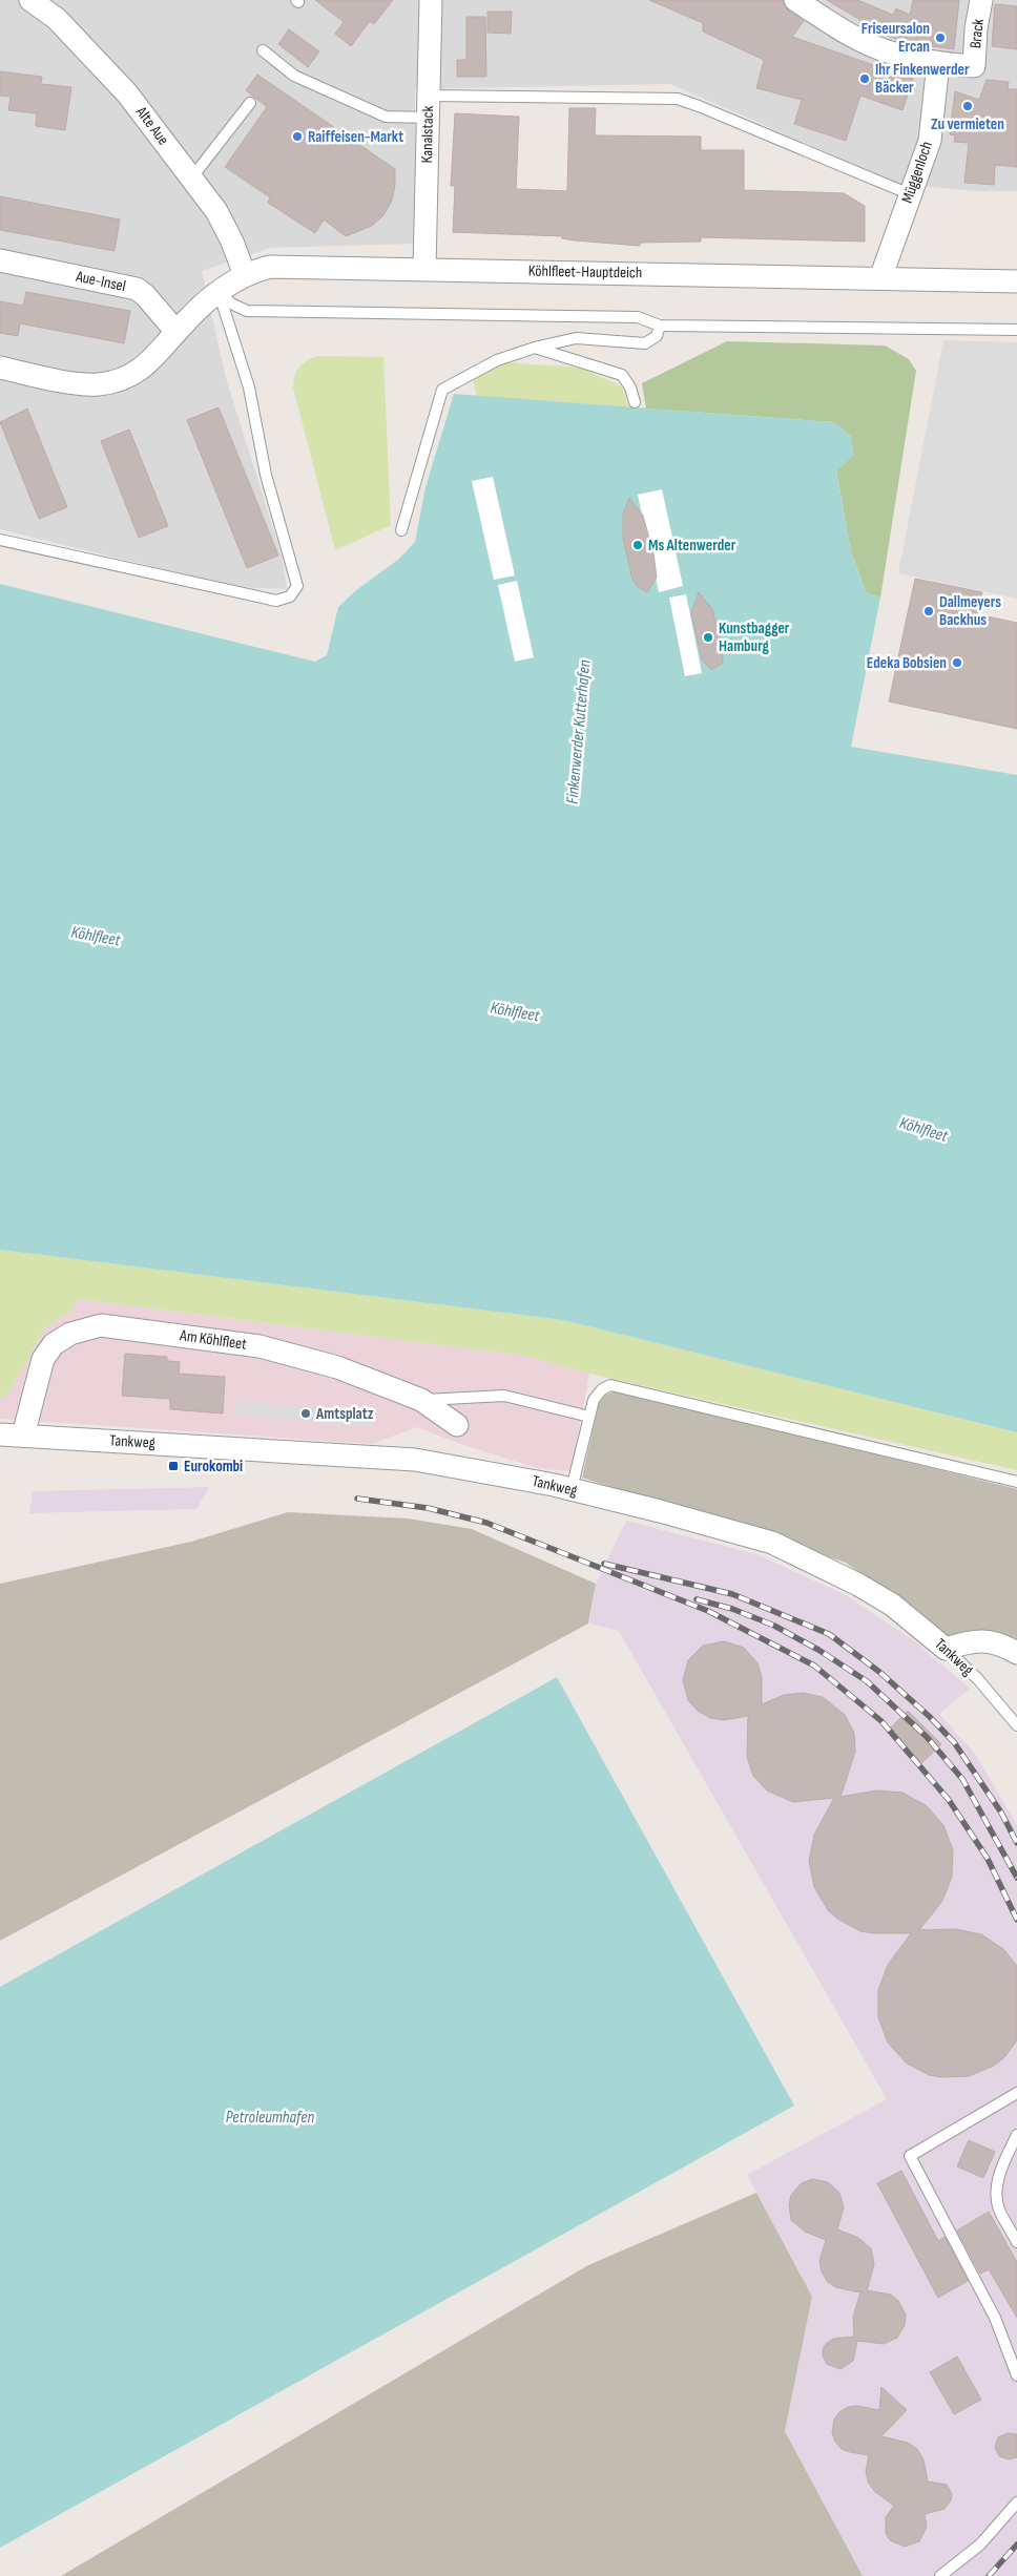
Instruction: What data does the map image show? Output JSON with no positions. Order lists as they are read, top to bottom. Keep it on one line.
{"streets":{"street":["Brack","Alte Aue","Kanalstack","Müggenloch","Köhlfleet-Hauptdeich","Aue-Insel","Am Köhlfleet","Tankweg"]},"crossings":[["Brack","Müggenloch"],["Alte Aue","Köhlfleet-Hauptdeich"],["Kanalstack","Köhlfleet-Hauptdeich"],["Müggenloch","Köhlfleet-Hauptdeich"],["Köhlfleet-Hauptdeich","Aue-Insel"],["Am Köhlfleet","Tankweg"]],"water":["Finkenwerder Kutterhafen","Köhlfleet","Petroleumhafen"],"places":{"other":["Friseursalon Ercan","Ihr Finkenwerder Bäcker","Zu vermieten","Raiffeisen-Markt","Ms Altenwerder","Dallmeyers Backhus","Kunstbagger Hamburg","Edeka Bobsien","Amtsplatz"],"transit":["Eurokombi"]}}
